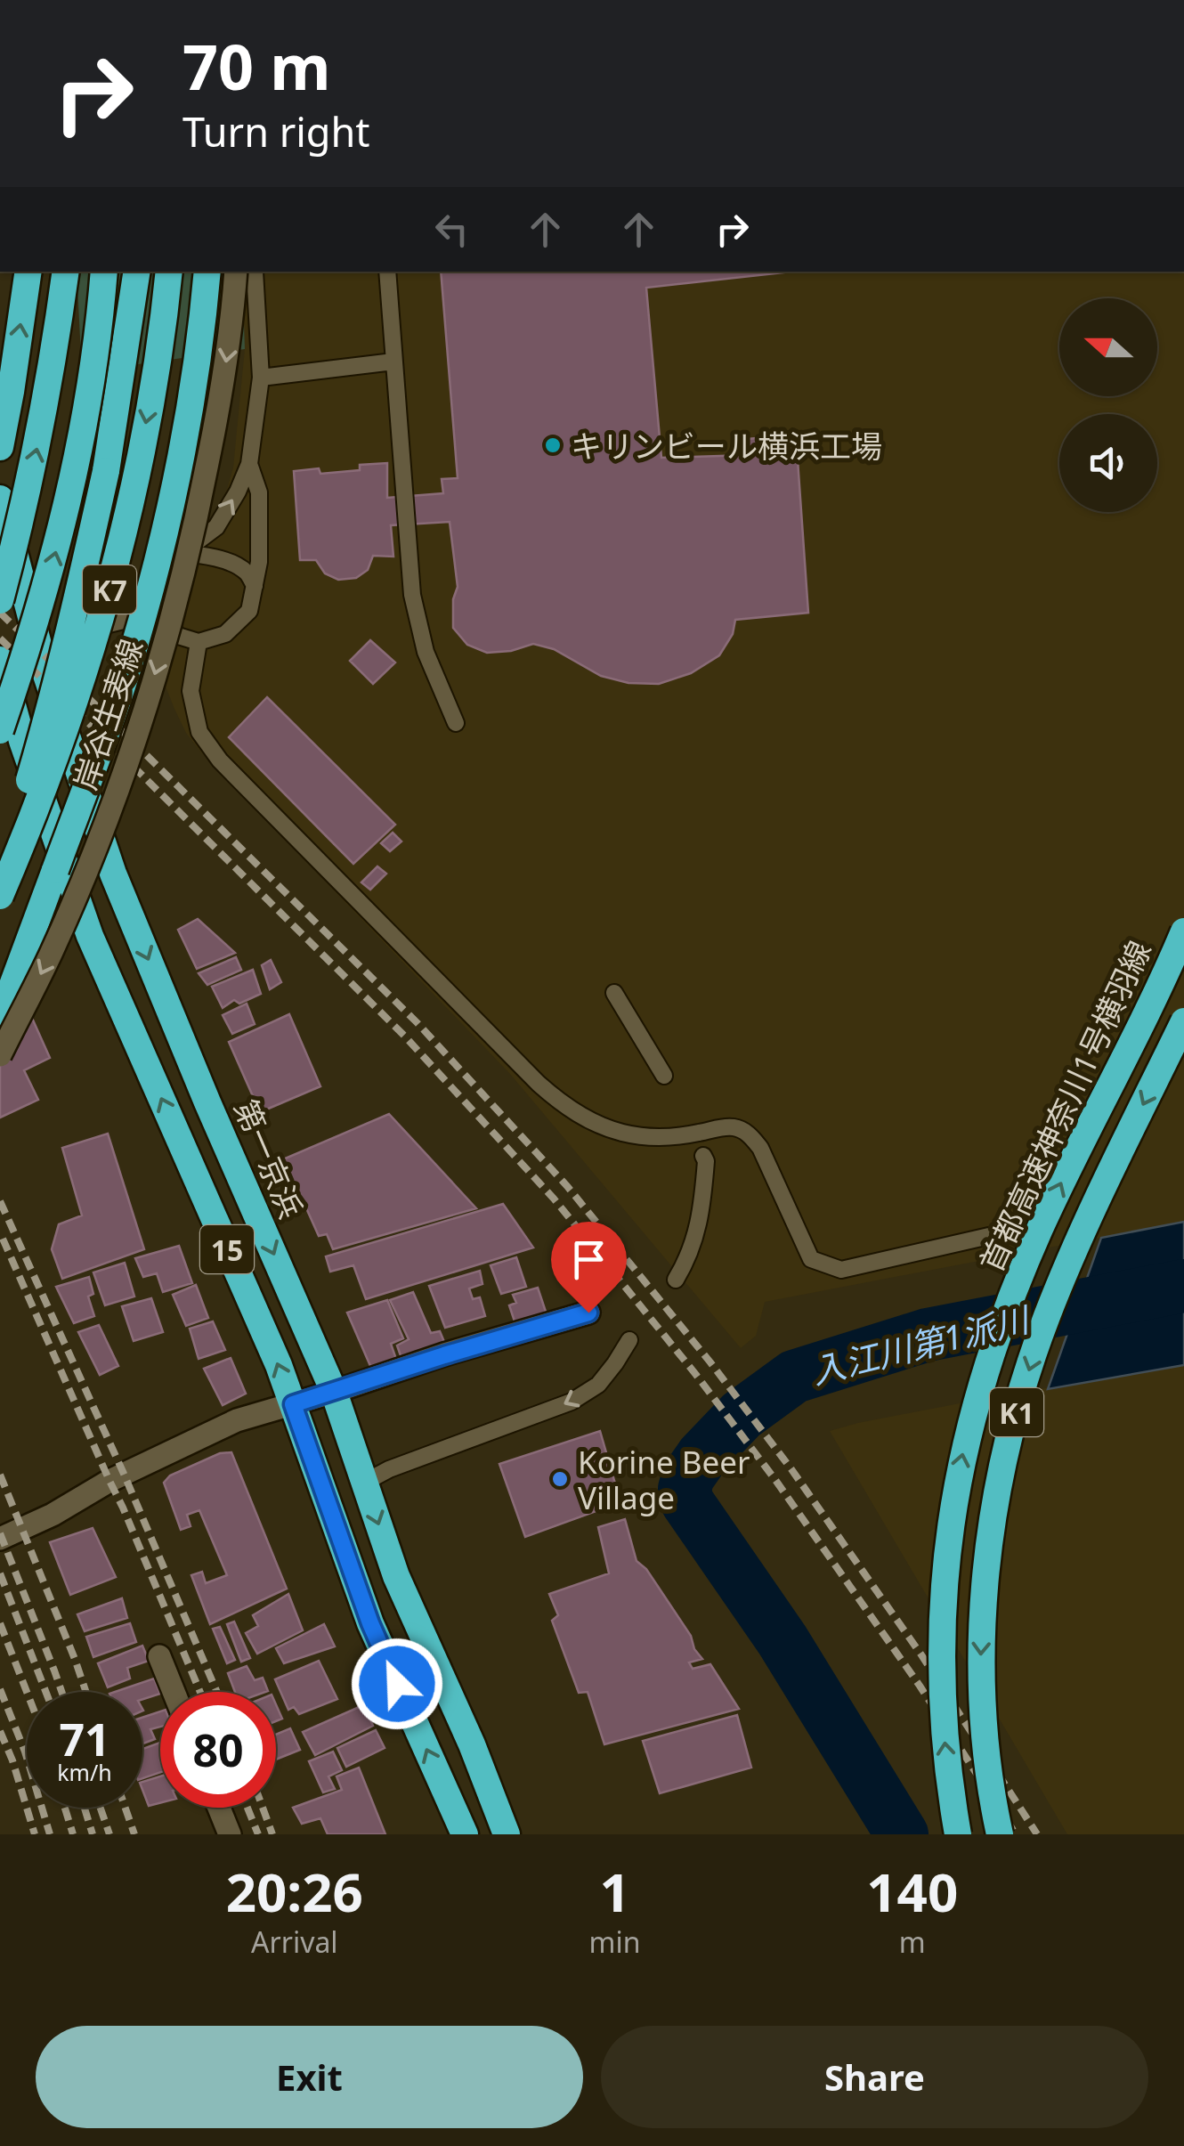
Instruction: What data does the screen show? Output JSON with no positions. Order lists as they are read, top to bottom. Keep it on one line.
{"streets":{"highway":["K7","首都高速神奈川1号横羽線","第一京浜","15","K1"],"street":["岸谷生麦線"]},"one_way":["岸谷生麦線"],"water":["入江川第1派川"],"places":["キリンビール横浜工場","Korine Beer Village"],"north":"left","page":{"turn":["70 m","Turn right"],"speed":"71 km/h","limit":"80","eta":["20:26","Arrival","1","min","140","m"],"buttons":["Exit","Share"]}}
